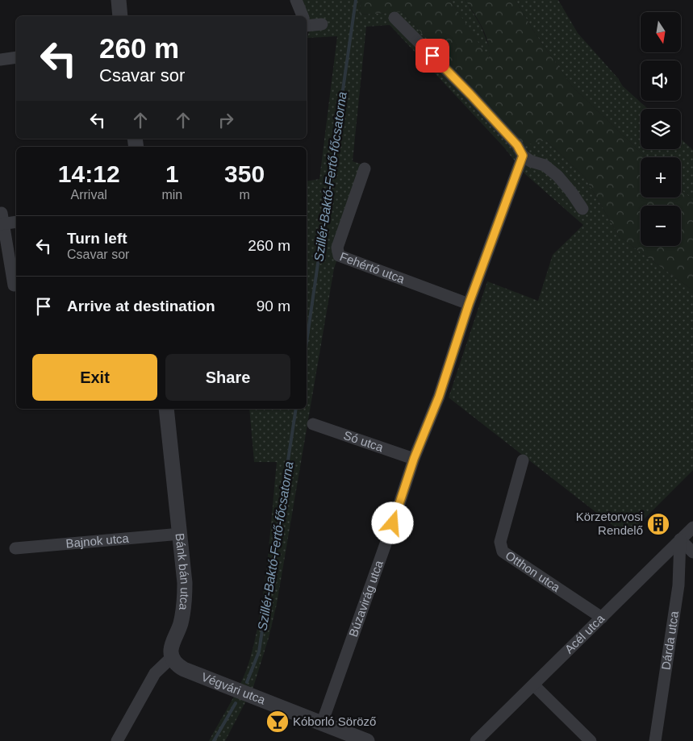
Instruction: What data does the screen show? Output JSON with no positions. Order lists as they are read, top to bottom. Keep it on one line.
{"streets":{"street":["Fehértó utca","Só utca","Bajnok utca","Bánk bán utca","Otthon utca","Búzavirág utca","Acél utca","Dárda utca","Végvári utca"]},"crossings":[["Fehértó utca","Búzavirág utca"],["Só utca","Búzavirág utca"],["Bajnok utca","Bánk bán utca"],["Bánk bán utca","Végvári utca"],["Otthon utca","Acél utca"],["Búzavirág utca","Végvári utca"],["Acél utca","Dárda utca"]],"water":["Szillér-Baktó-Fertő-főcsatorna"],"places":{"building":["Körzetorvosi Rendelő"],"bar":["Kóborló Söröző"]},"north":"bottom","page":{"map_buttons":["+","−"],"turn":["260 m","Csavar sor"],"eta":["14:12","Arrival","1","min","350","m"],"list":[{"name":"Turn left","note":"Csavar sor","value":"260 m"},{"name":"Arrive at destination","value":"90 m"}],"buttons":["Exit","Share"]}}
